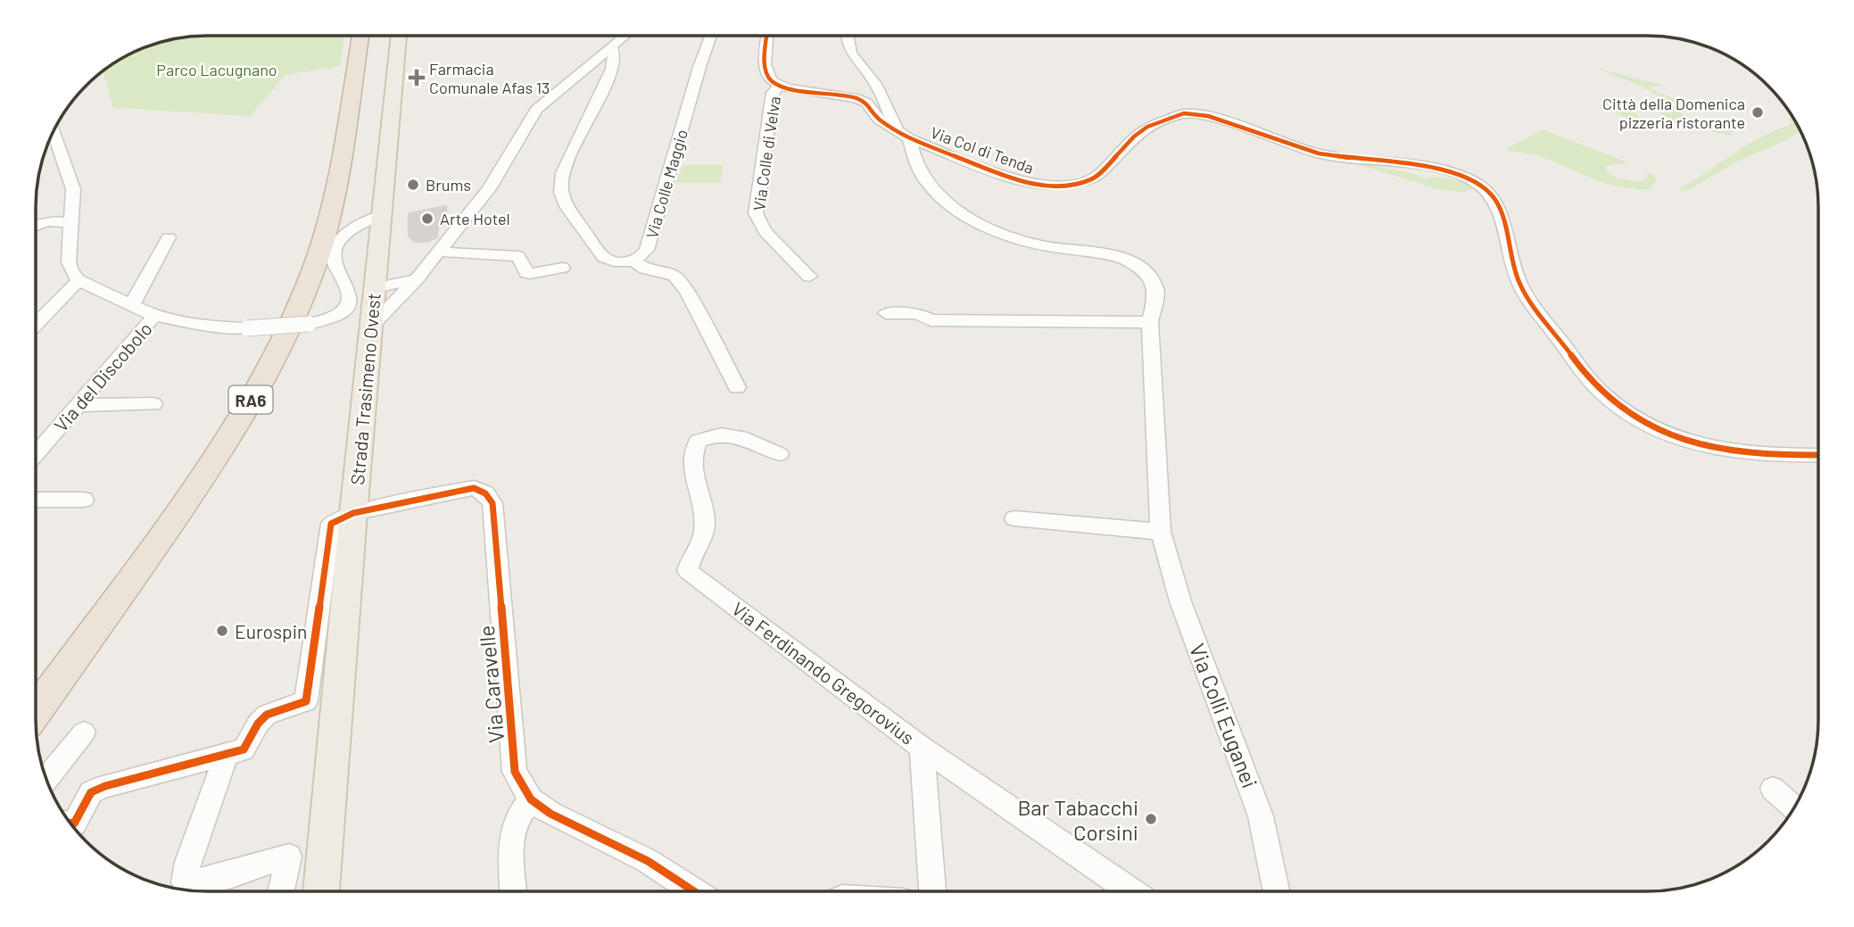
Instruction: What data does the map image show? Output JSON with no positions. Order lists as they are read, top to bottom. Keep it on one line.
{"streets":{"highway":["RA6"],"main road":["Strada Trasimeno Ovest"],"street":["Via Col di Tenda","Via Colle di Velva","Via Colle Maggio","Via del Discobolo","Via Ferdinando Gregorovius","Via Caravelle","Via Colli Euganei"]},"crossings":[["Via Col di Tenda","Via Colle di Velva"],["Via Col di Tenda","Via Colli Euganei"],["Strada Trasimeno Ovest","Via Caravelle"]],"parks":["Parco Lacugnano"],"places":{"health":["Farmacia Comunale Afas 13"],"other":["Città della Domenica pizzeria ristorante","Brums","Arte Hotel","Eurospin","Bar Tabacchi Corsini"]}}
